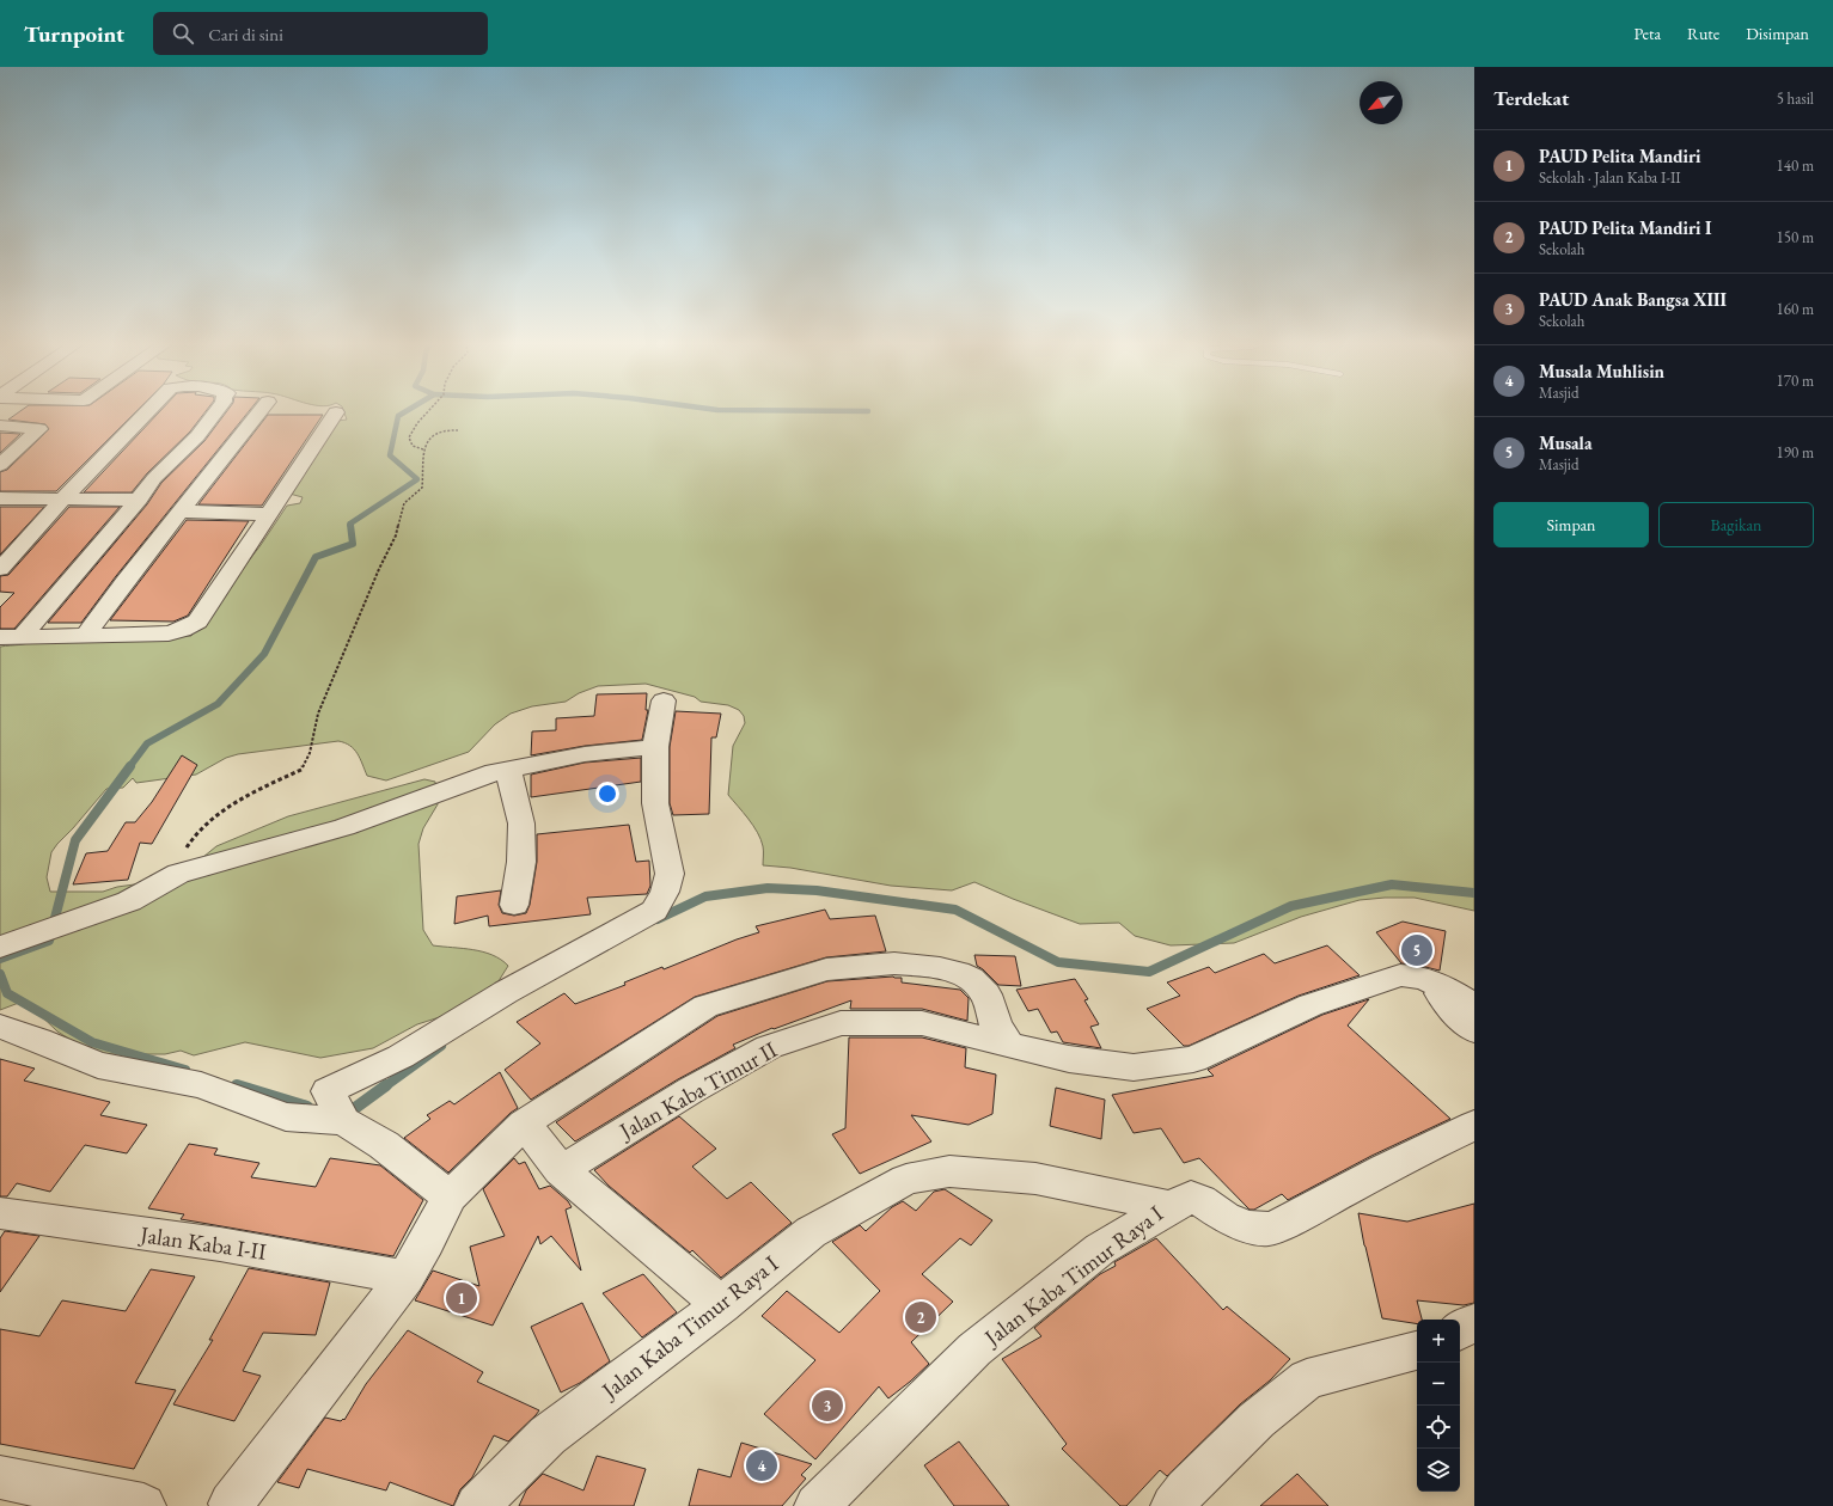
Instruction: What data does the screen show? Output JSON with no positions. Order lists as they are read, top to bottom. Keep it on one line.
{"streets":{"street":["Jalan Kaba Timur II","Jalan Kaba I-II","Jalan Kaba Timur Raya I"]},"north":"bottom left","page":{"header":"Turnpoint","search":"Cari di sini","nav":["Peta","Rute","Disimpan"],"heading":["Terdekat","5 hasil"],"list":[{"mark":"1","name":"PAUD Pelita Mandiri","note":"Sekolah · Jalan Kaba I-II","value":"140 m"},{"mark":"2","name":"PAUD Pelita Mandiri I","note":"Sekolah","value":"150 m"},{"mark":"3","name":"PAUD Anak Bangsa XIII","note":"Sekolah","value":"160 m"},{"mark":"4","name":"Musala Muhlisin","note":"Masjid","value":"170 m"},{"mark":"5","name":"Musala","note":"Masjid","value":"190 m"}],"buttons":["Simpan","Bagikan"],"pins":["5","1","2","3","4"],"map_buttons":["+","−"]}}
